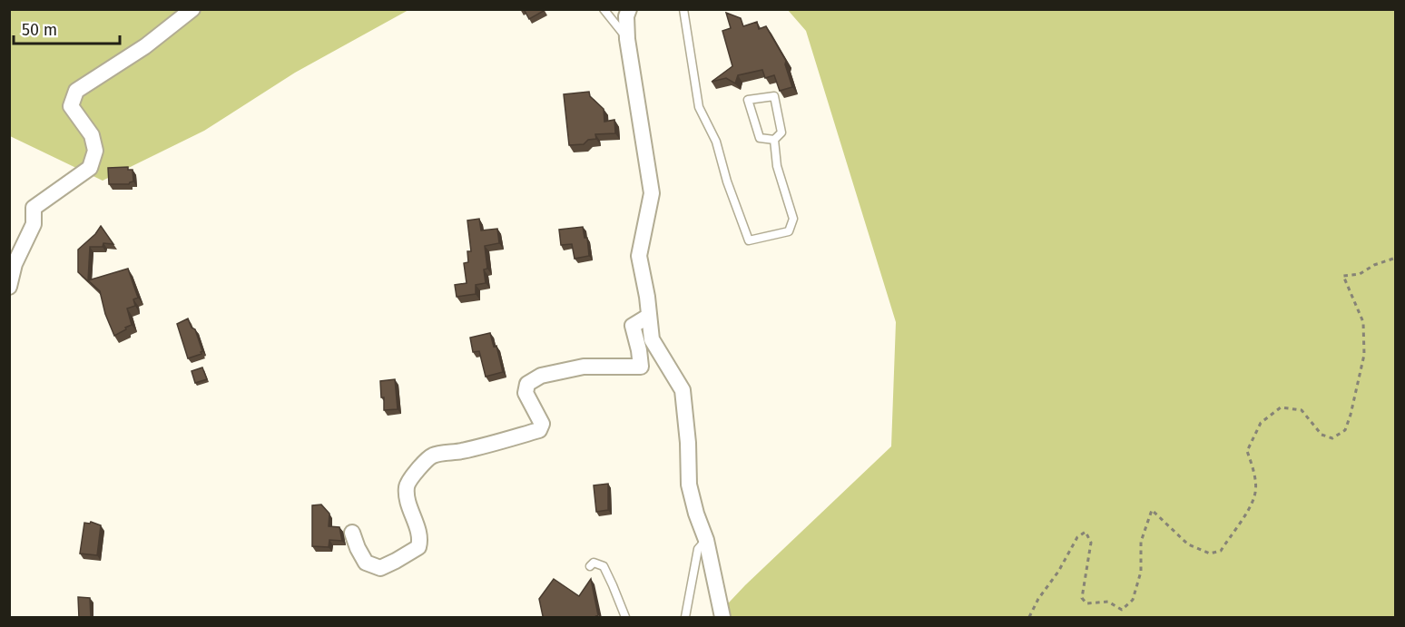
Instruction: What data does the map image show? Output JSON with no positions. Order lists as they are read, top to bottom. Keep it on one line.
{"scale_bar":"50 m"}
